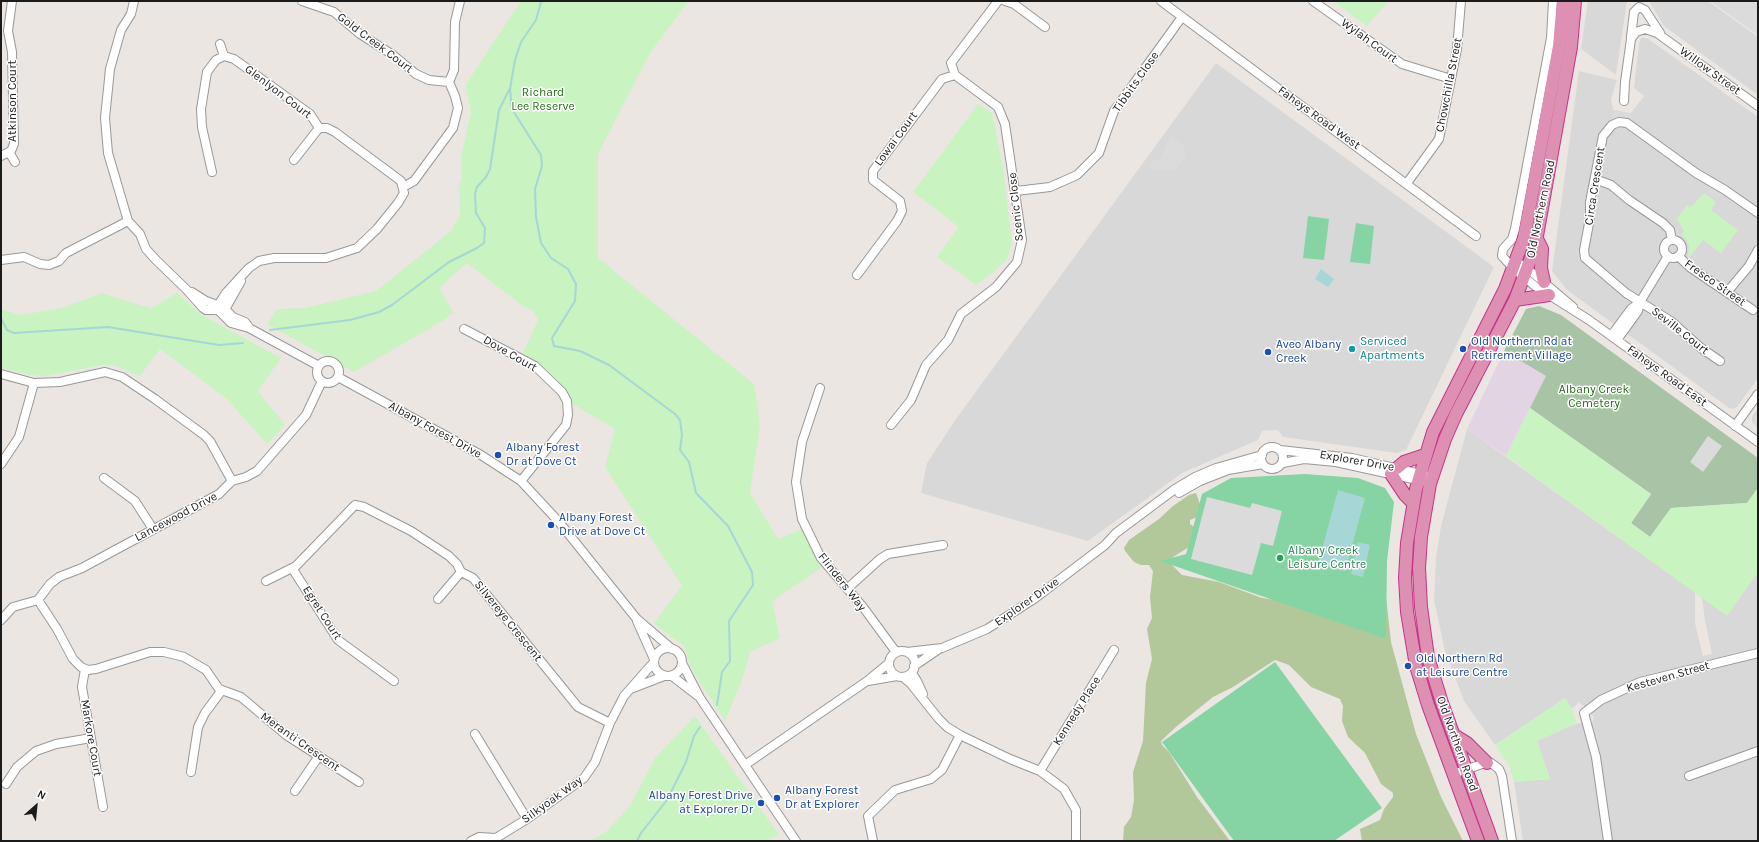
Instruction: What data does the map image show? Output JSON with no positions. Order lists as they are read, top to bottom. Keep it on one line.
{"streets":{"highway":["Old Northern Road"],"street":["Wylah Court","Gold Creek Court","Willow Street","Tibbits Close","Chowchilla Street","Glenlyon Court","Atkinson Court","Faheys Road West","Lowai Court","Circa Crescent","Scenic Close","Fresco Street","Seville Court","Dove Court","Faheys Road East","Albany Forest Drive","Explorer Drive","Lancewood Drive","Flinders Way","Egret Court","Silvereye Crescent","Kesteven Street","Kennedy Place","Markore Court","Meranti Crescent","Silkyoak Way"]},"crossings":[["Wylah Court","Chowchilla Street"],["Tibbits Close","Faheys Road West"],["Tibbits Close","Scenic Close"],["Chowchilla Street","Faheys Road West"],["Lowai Court","Scenic Close"],["Circa Crescent","Fresco Street"],["Circa Crescent","Seville Court"],["Old Northern Road","Faheys Road East"],["Old Northern Road","Explorer Drive"],["Dove Court","Albany Forest Drive"],["Albany Forest Drive","Lancewood Drive"],["Albany Forest Drive","Silkyoak Way"],["Explorer Drive","Flinders Way"],["Egret Court","Silvereye Crescent"],["Silvereye Crescent","Silkyoak Way"],["Markore Court","Meranti Crescent"]],"parks":["Richard Lee Reserve","Albany Creek Cemetery"],"places":["Serviced Apartments","Old Northern Rd at Retirement Village","Aveo Albany Creek","Albany Forest Dr at Dove Ct","Albany Forest Drive at Dove Ct","Albany Creek Leisure Centre","Old Northern Rd at Leisure Centre","Albany Forest Dr at Explorer","Albany Forest Drive at Explorer Dr"],"north":"top right"}
